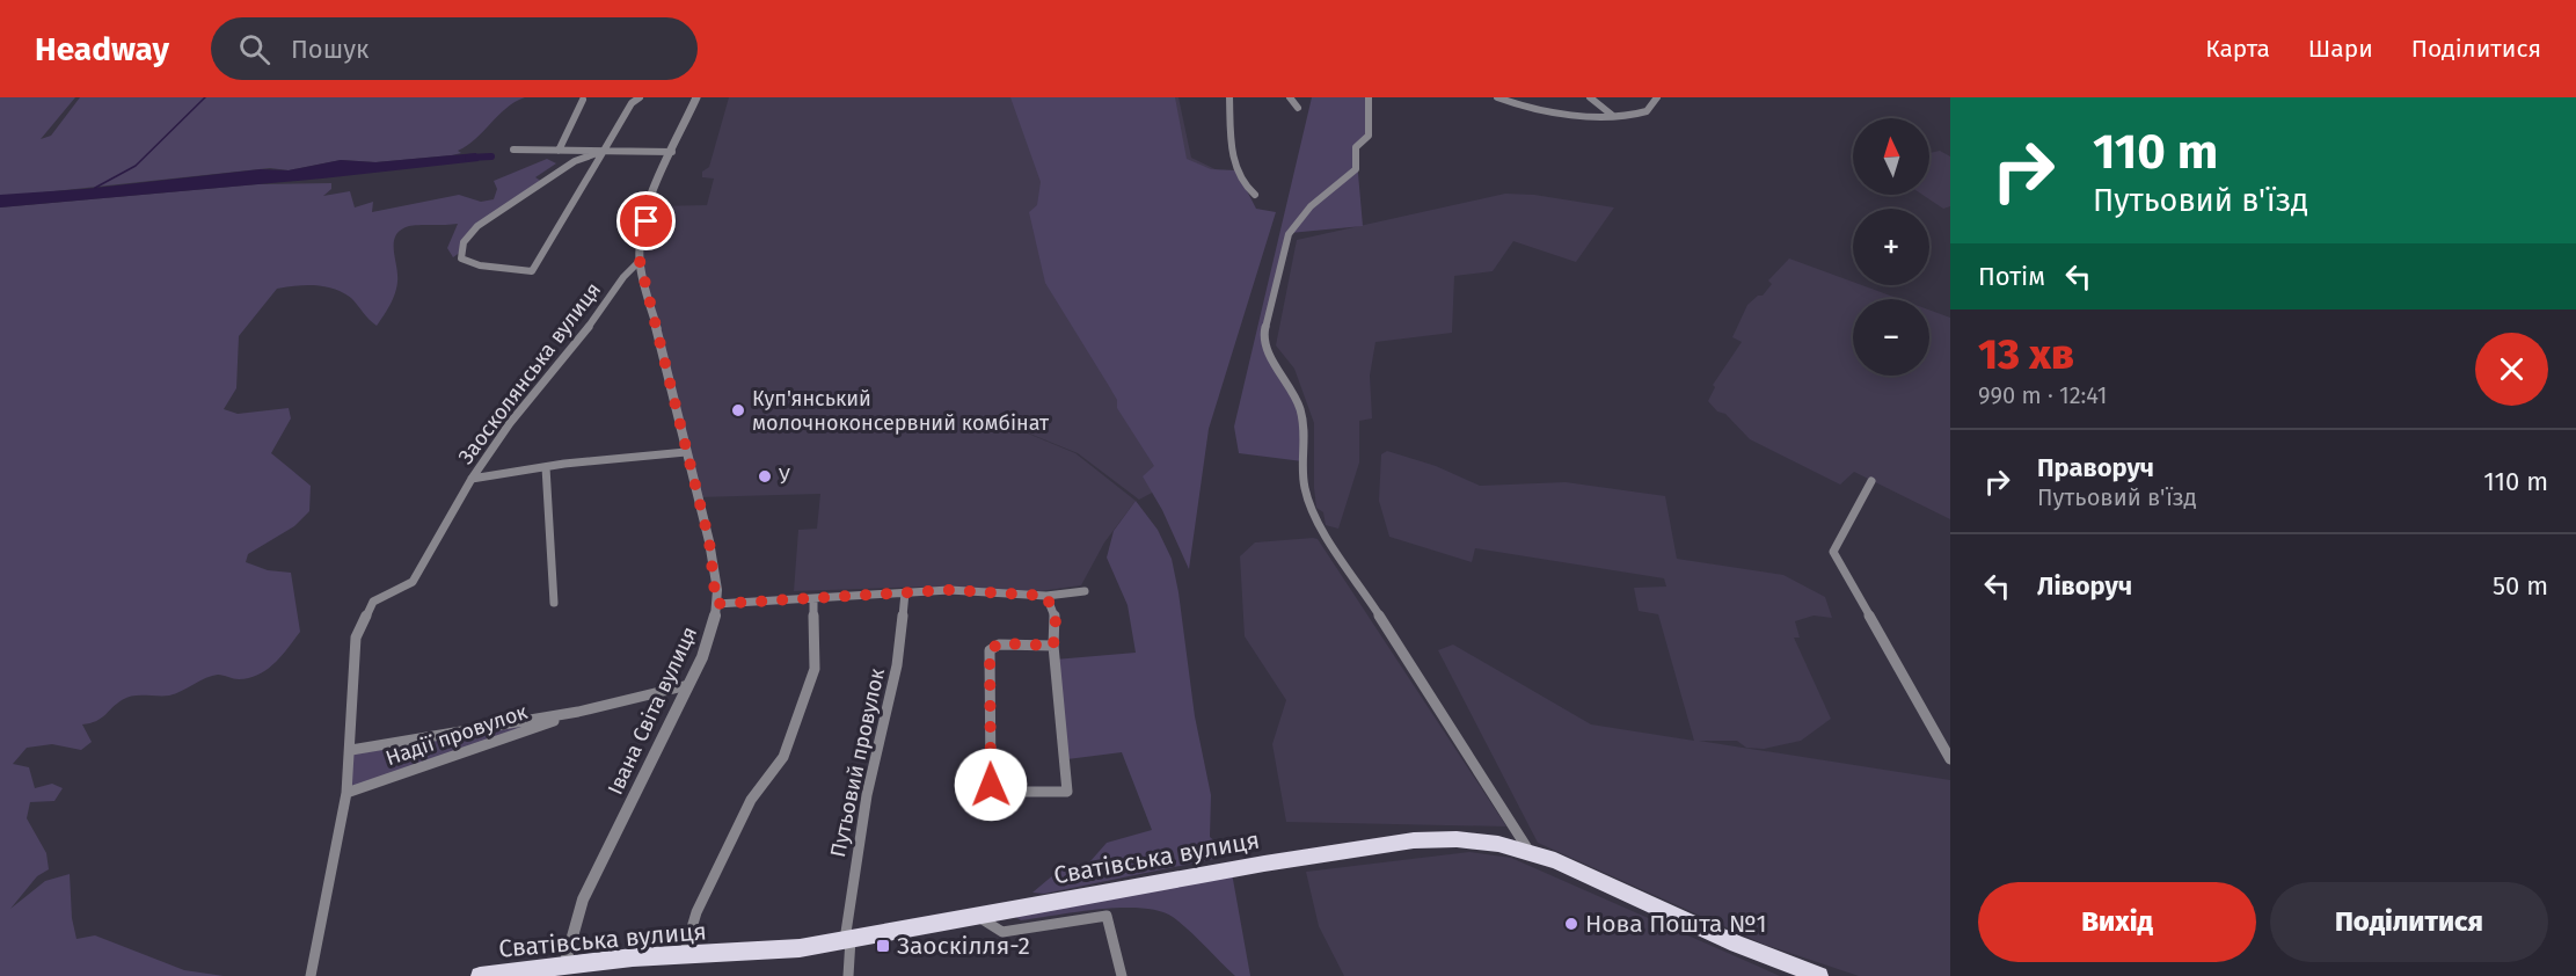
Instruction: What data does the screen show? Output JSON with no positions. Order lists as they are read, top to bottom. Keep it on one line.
{"streets":{"main road":["Сватівська вулиця"],"street":["Заосколянська вулиця","Івана Світа вулиця","Надії провулок","Путьовий провулок"]},"crossings":[["Заосколянська вулиця","Івана Світа вулиця"],["Заосколянська вулиця","Надії провулок"],["Івана Світа вулиця","Надії провулок"],["Івана Світа вулиця","Сватівська вулиця"],["Путьовий провулок","Сватівська вулиця"]],"places":{"other":["Куп'янський молочноконсервний комбінат","У","Нова Пошта №1"],"transit":["Заоскілля-2"]},"north":"top","page":{"header":"Headway","search":"Пошук","nav":["Карта","Шари","Поділитися"],"turn":["110 m","Путьовий в'їзд"],"map_buttons":["+","−"],"then":"Потім","heading":["13 хв","990 m · 12:41"],"list":[{"name":"Праворуч","note":"Путьовий в'їзд","value":"110 m"},{"name":"Ліворуч","value":"50 m"}],"buttons":["Вихід","Поділитися"]}}
